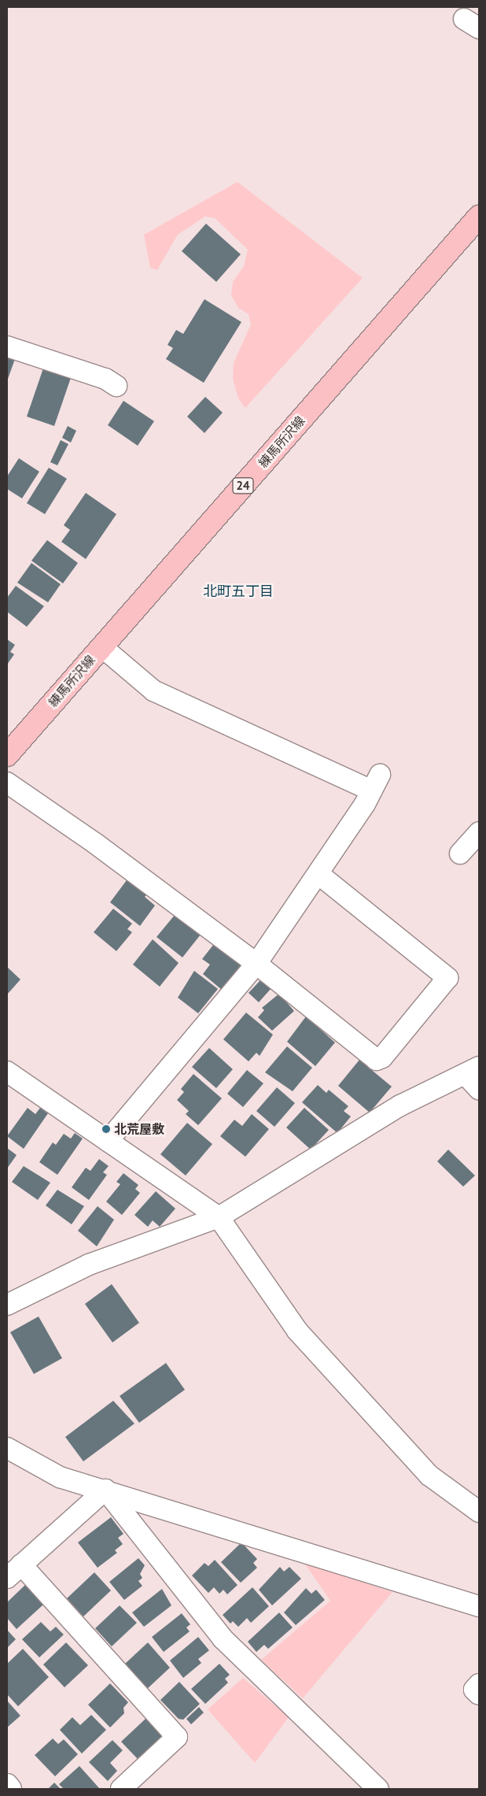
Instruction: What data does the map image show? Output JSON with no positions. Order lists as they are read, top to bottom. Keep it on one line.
{"streets":{"main road":["練馬所沢線","24"]},"districts":["北町五丁目"],"places":["北荒屋敷"]}
